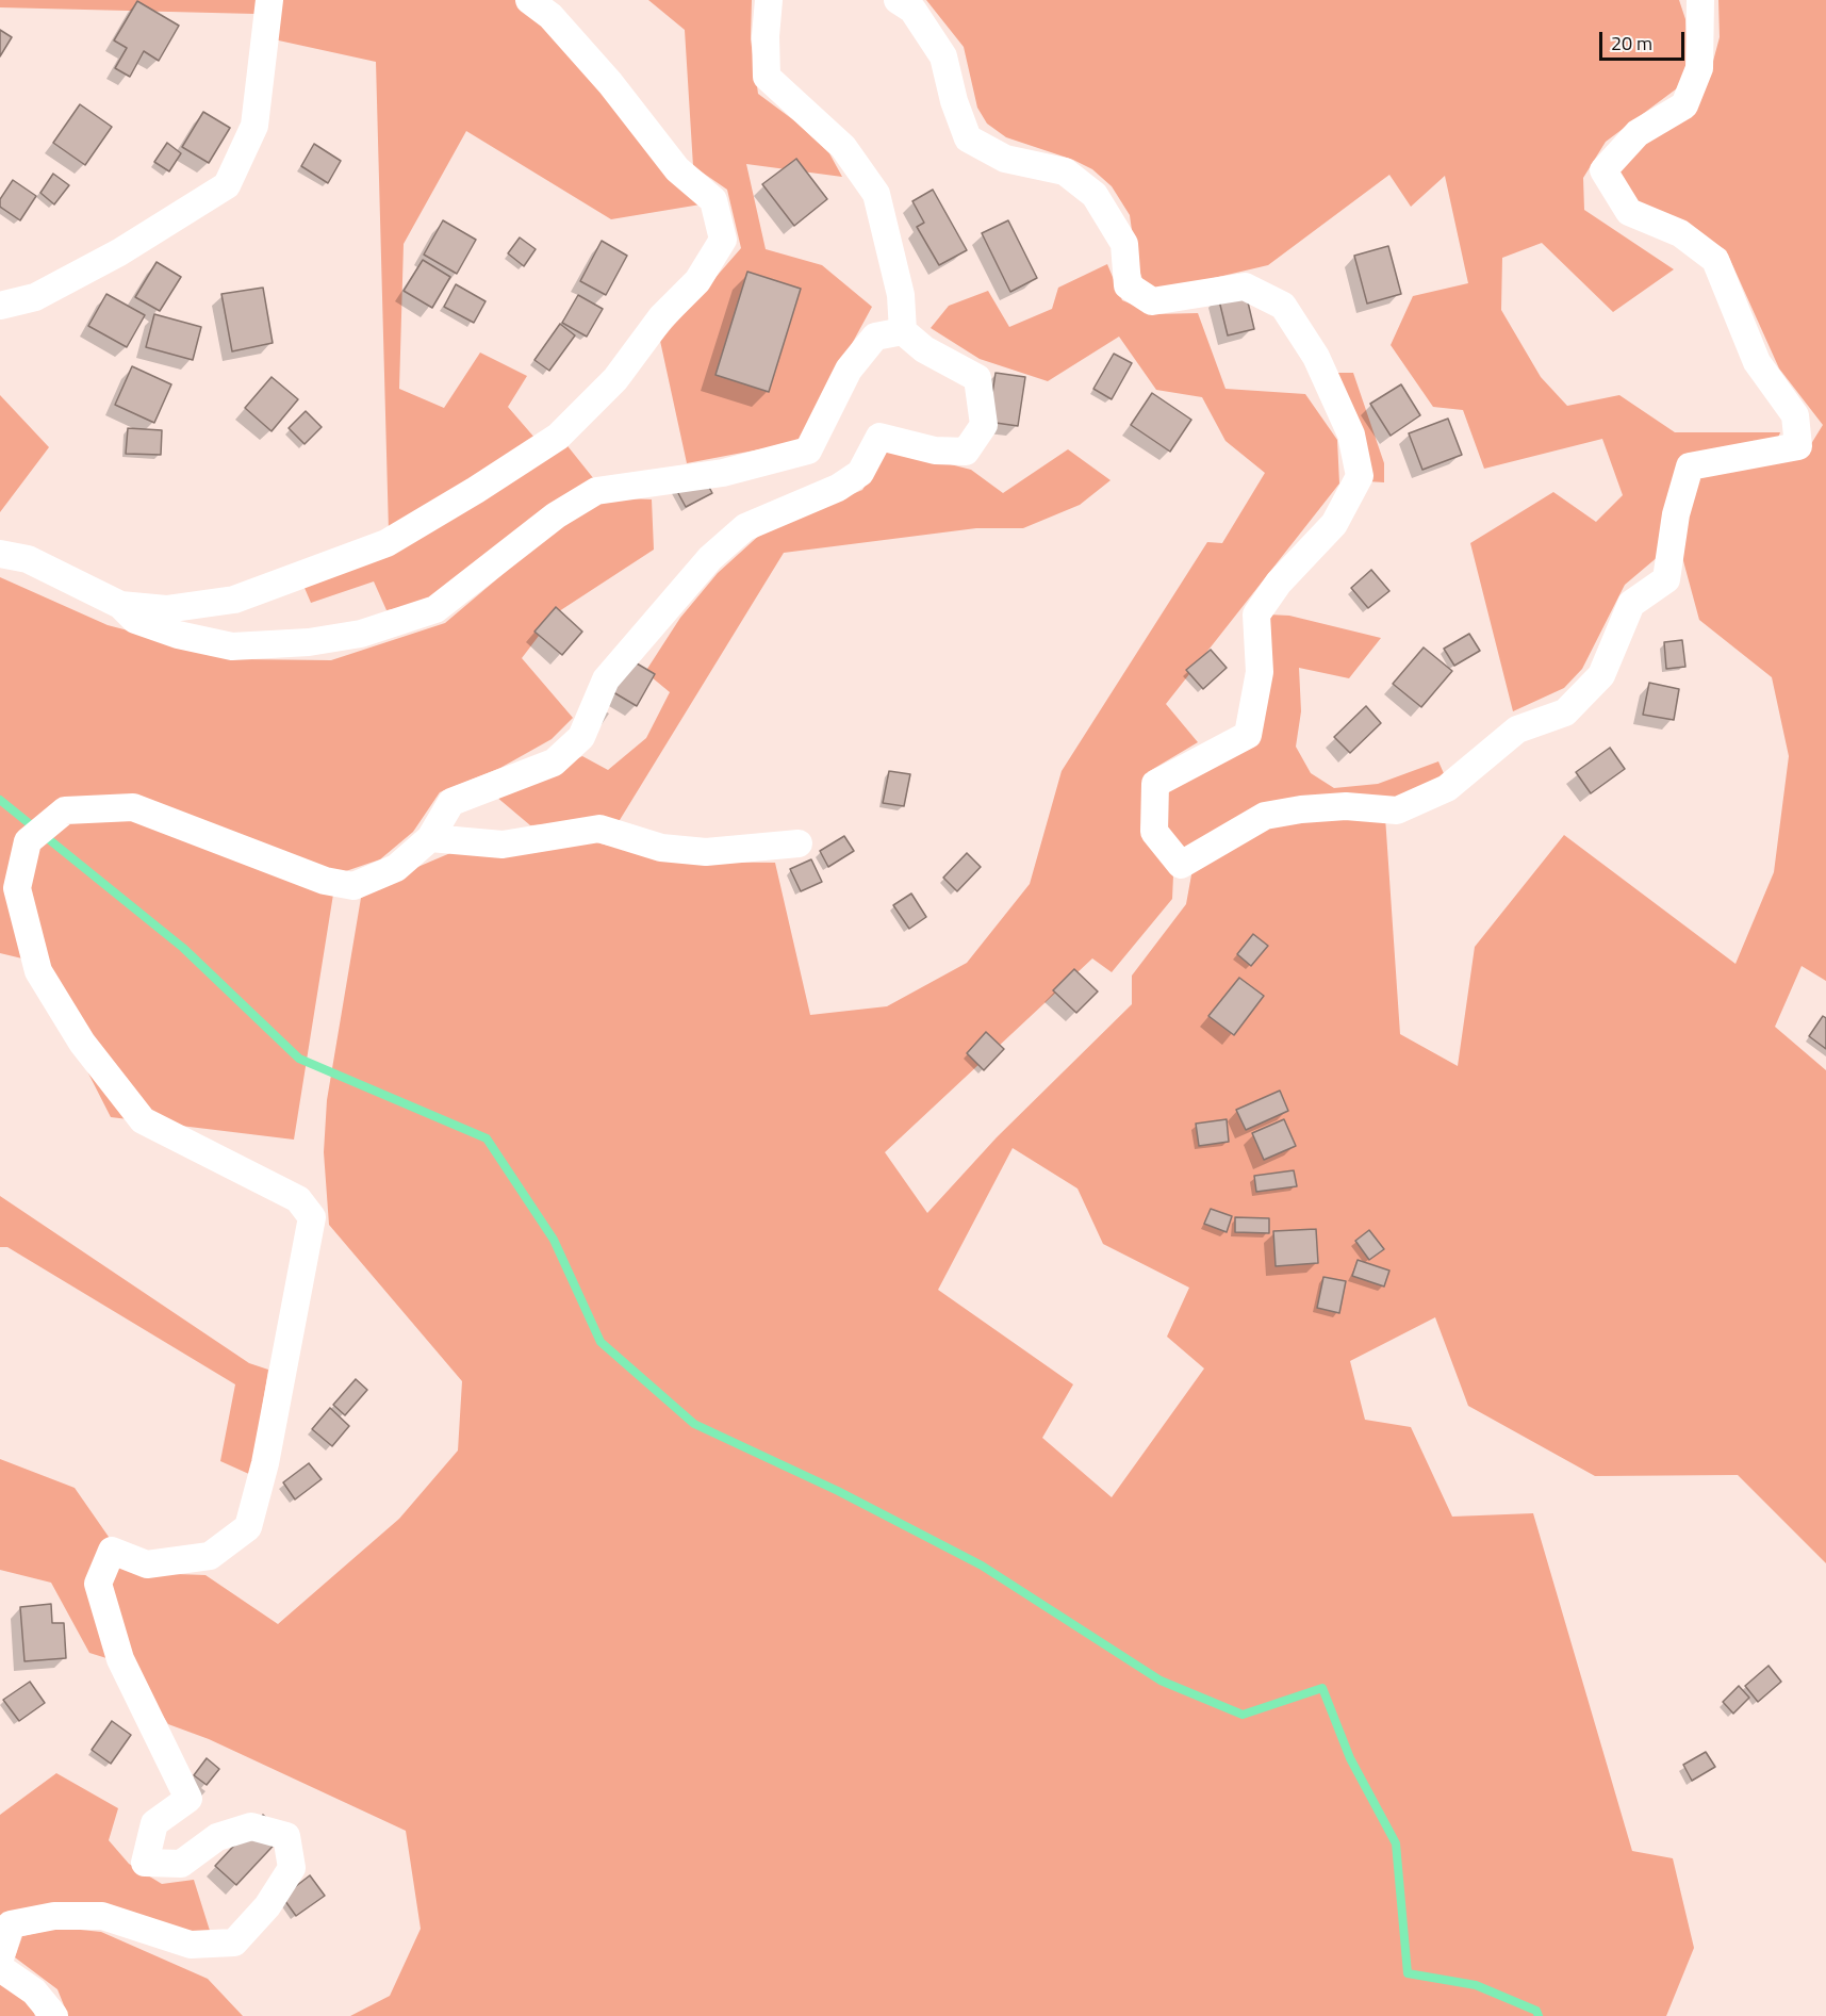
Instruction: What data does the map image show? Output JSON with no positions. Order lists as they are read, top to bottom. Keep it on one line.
{"scale_bar":"20 m"}
